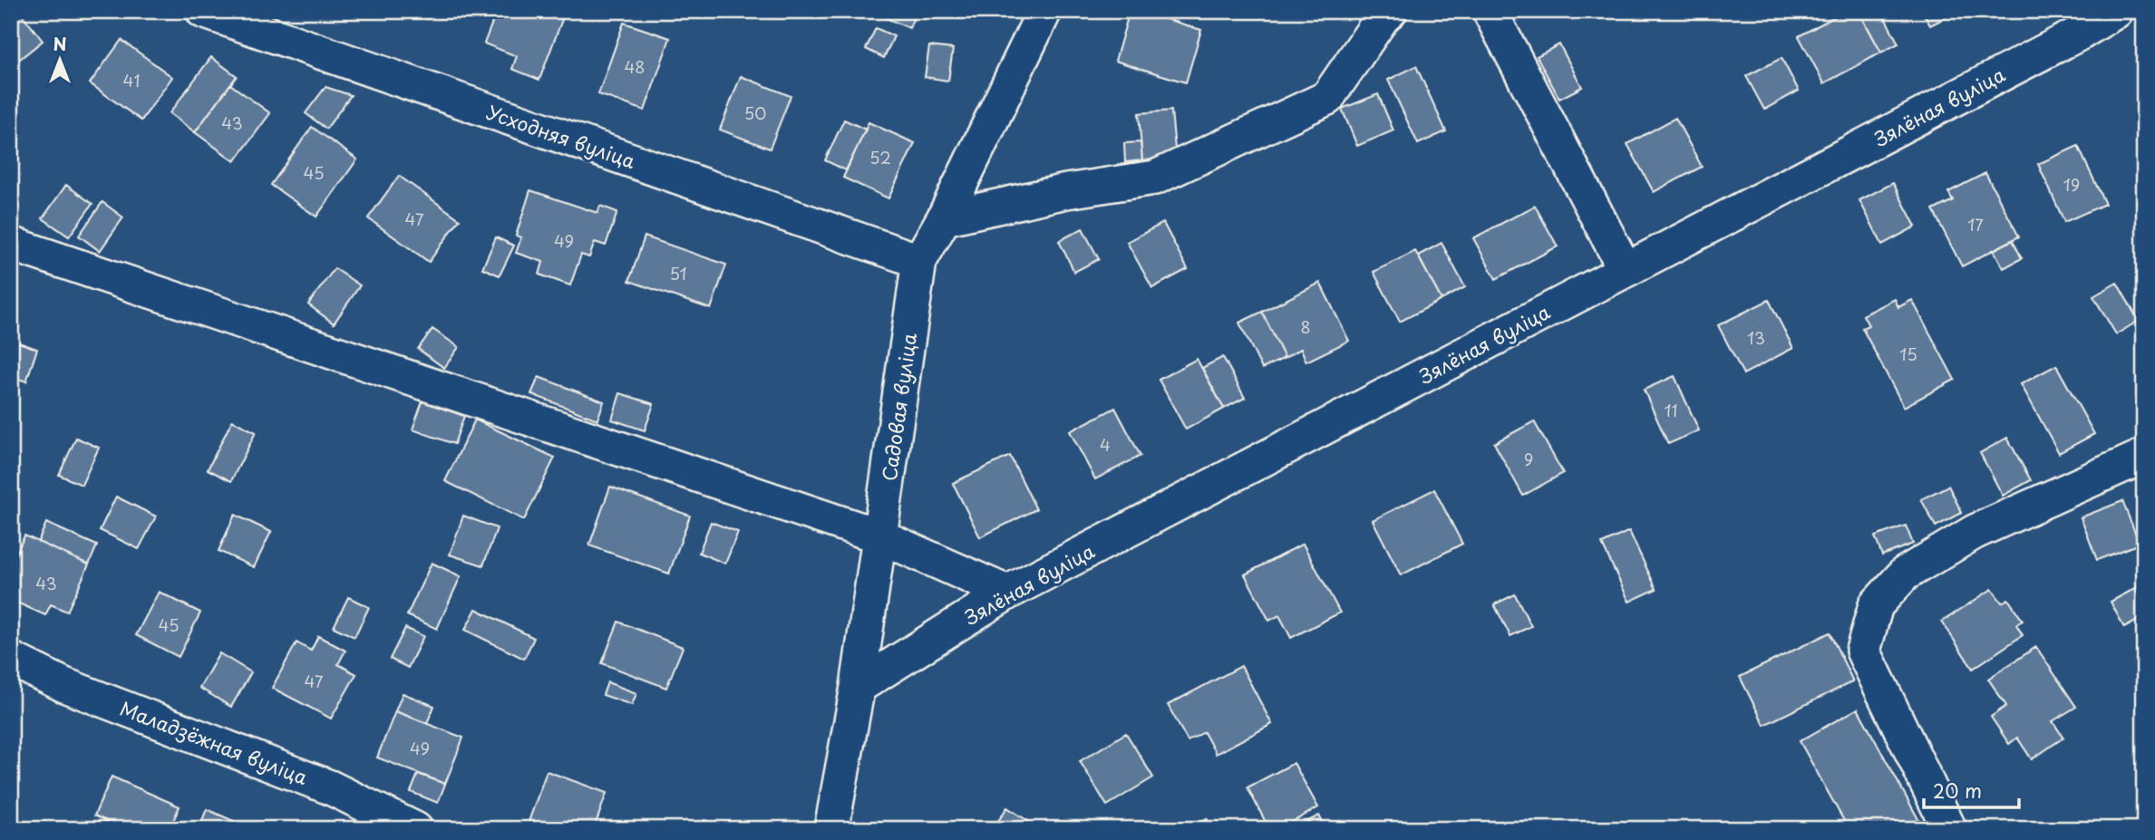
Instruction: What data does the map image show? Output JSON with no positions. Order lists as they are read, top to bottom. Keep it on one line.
{"streets":{"street":["Зялёная вуліца","Усходняя вуліца","Садовая вуліца","Маладзёжная вуліца"]},"crossings":[["Зялёная вуліца","Садовая вуліца"],["Усходняя вуліца","Садовая вуліца"]],"house_numbers":["48","41","50","43","52","45","19","47","17","49","51","8","13","15","11","4","9","43","45","47","49"],"scale_bar":"20 m","north":"top"}
